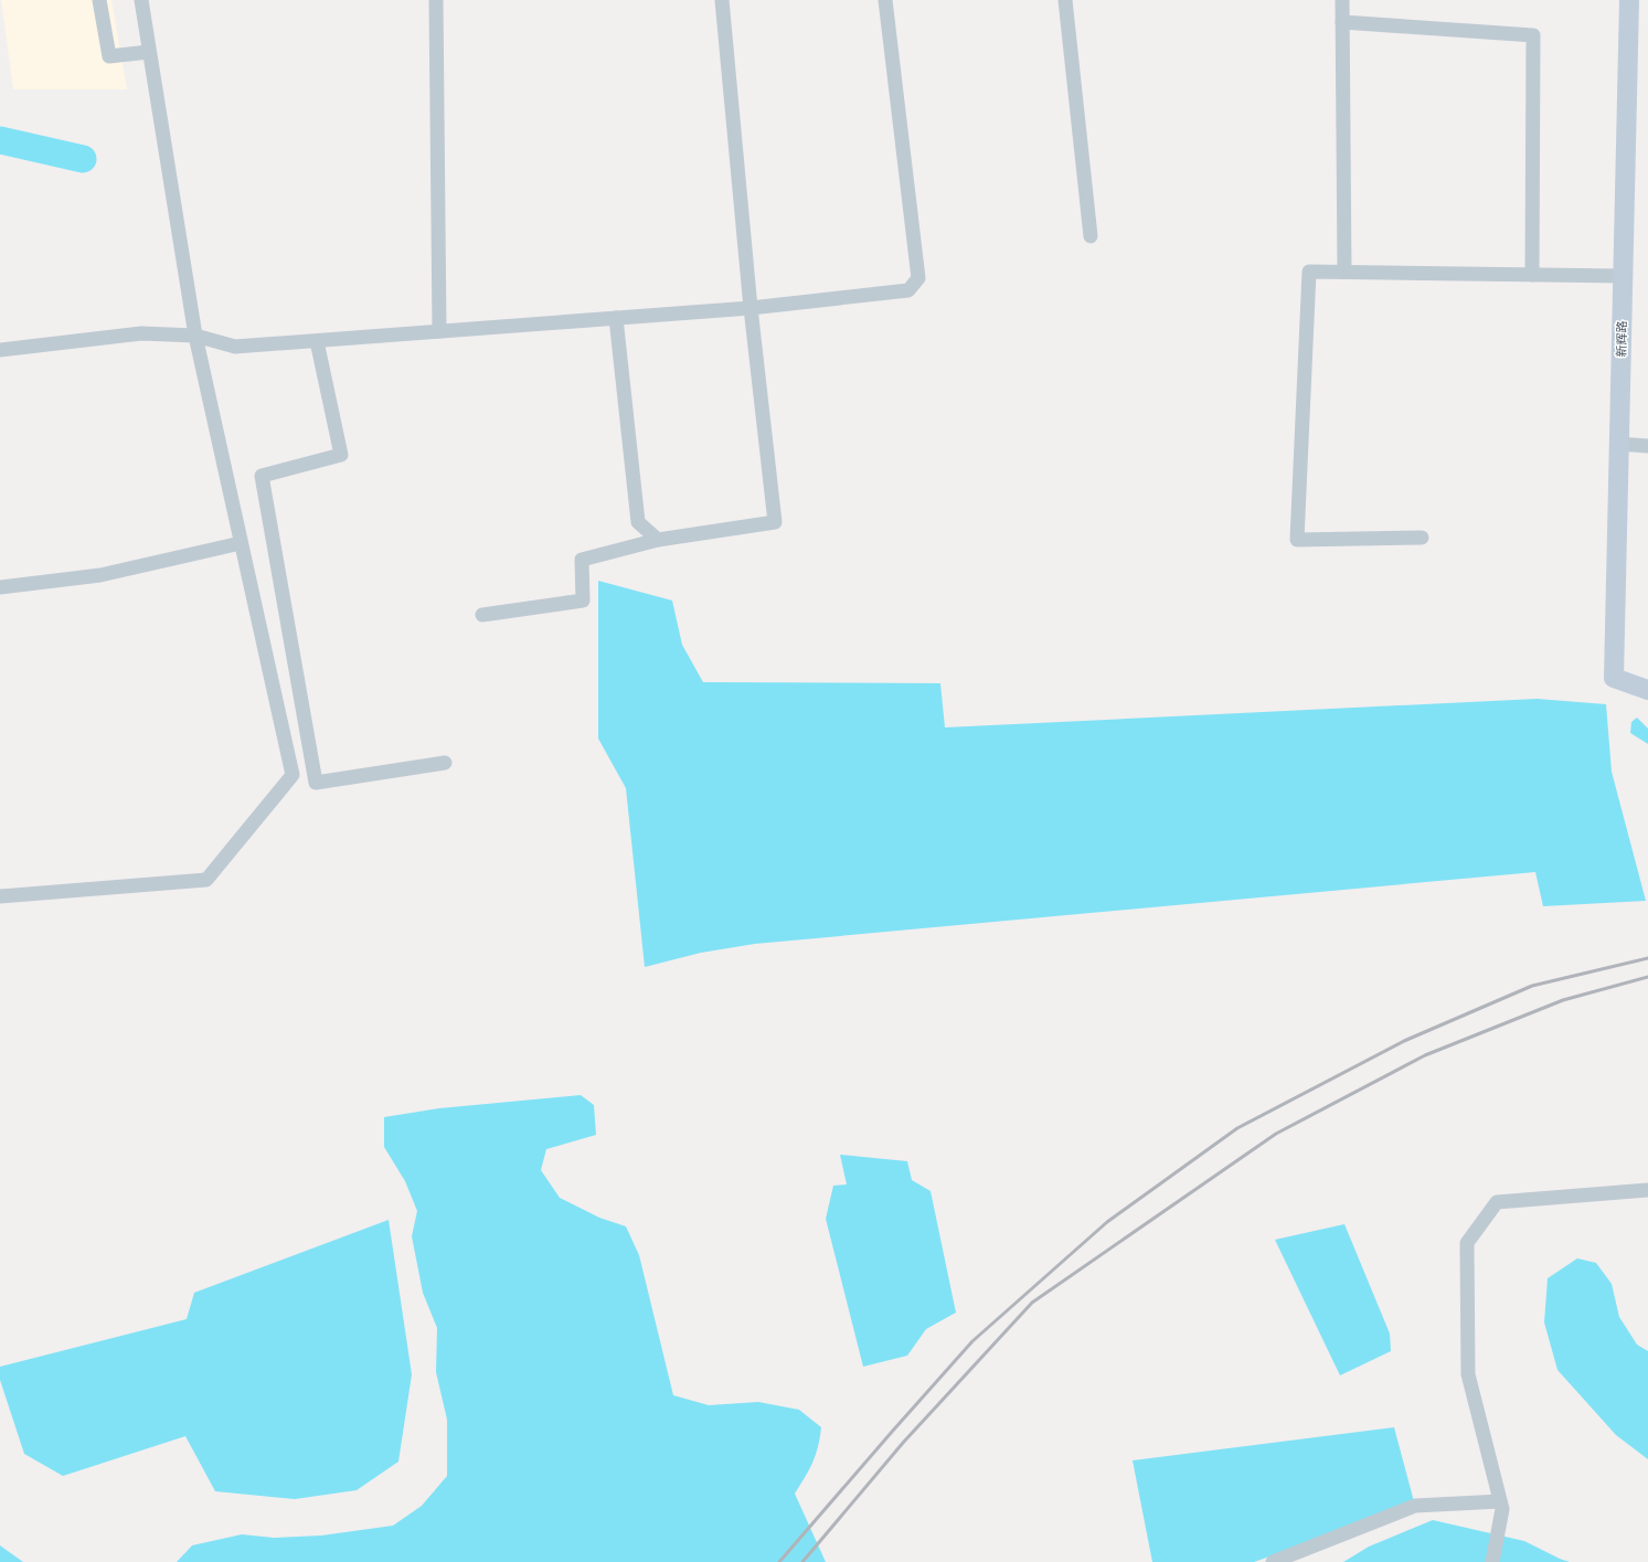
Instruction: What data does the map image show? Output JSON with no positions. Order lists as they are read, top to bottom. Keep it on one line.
{"streets":{"street":["新辉路"]}}
